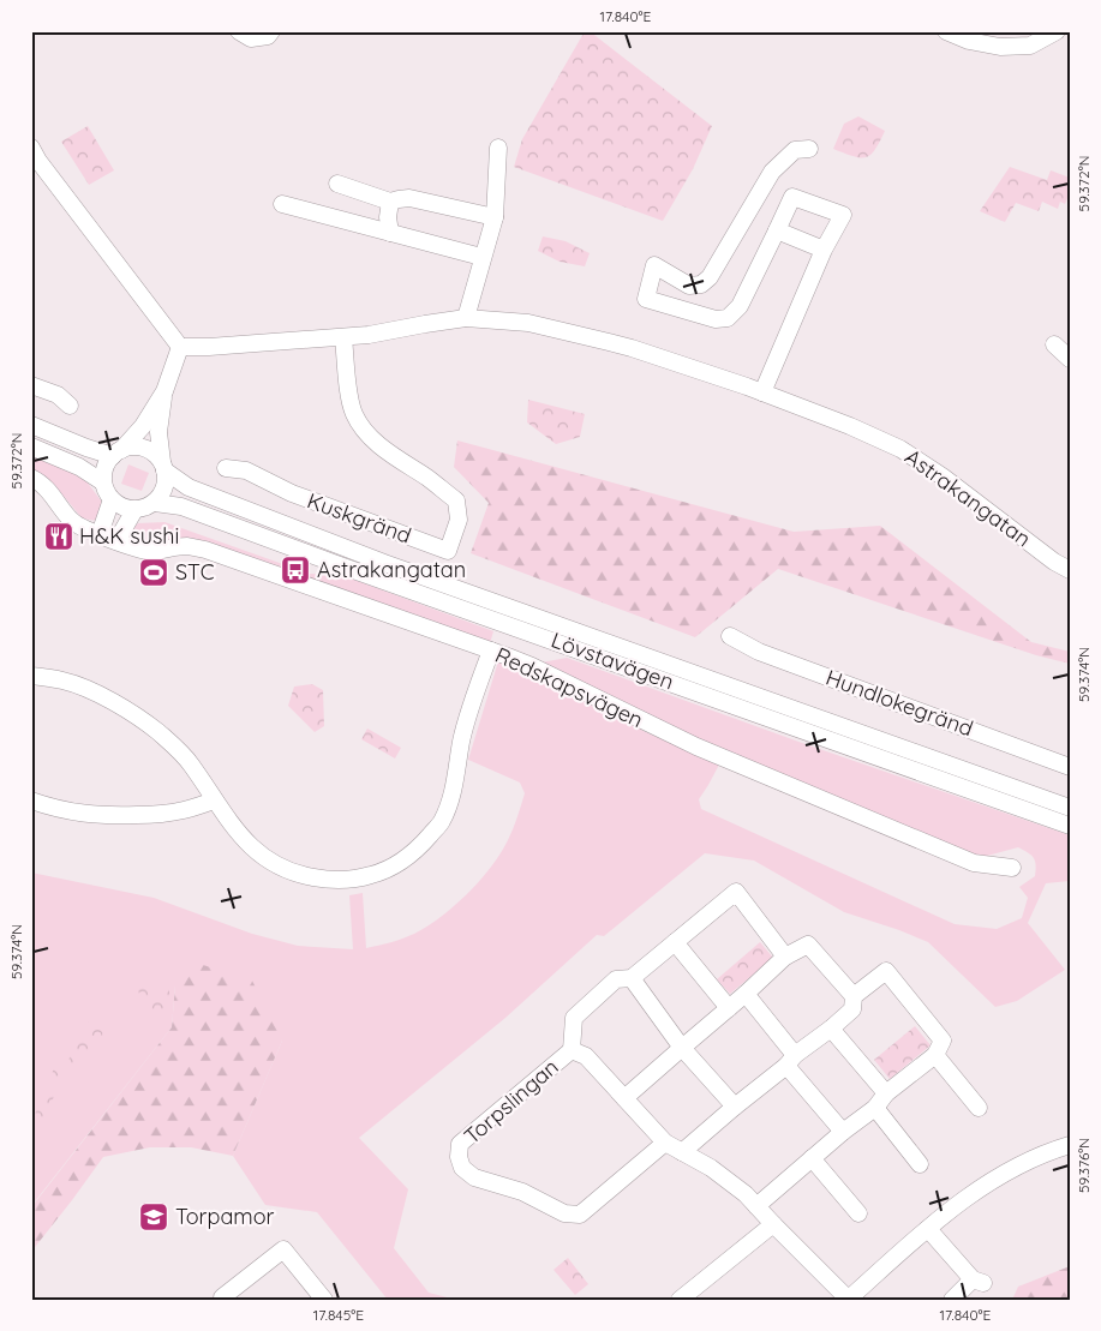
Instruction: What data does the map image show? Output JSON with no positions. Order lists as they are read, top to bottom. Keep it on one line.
{"streets":{"street":["Astrakangatan","Kuskgränd","Lövstavägen","Redskapsvägen","Hundlokegränd","Torpslingan"]},"crossings":[["Astrakangatan","Kuskgränd"]],"places":{"restaurant":["H&K sushi"],"bus stop":["Astrakangatan"],"sports":["STC"],"school or university":["Torpamor"]},"coordinates":["17.840°E","59.372°N","59.374°N","59.376°N","17.845°E"]}
